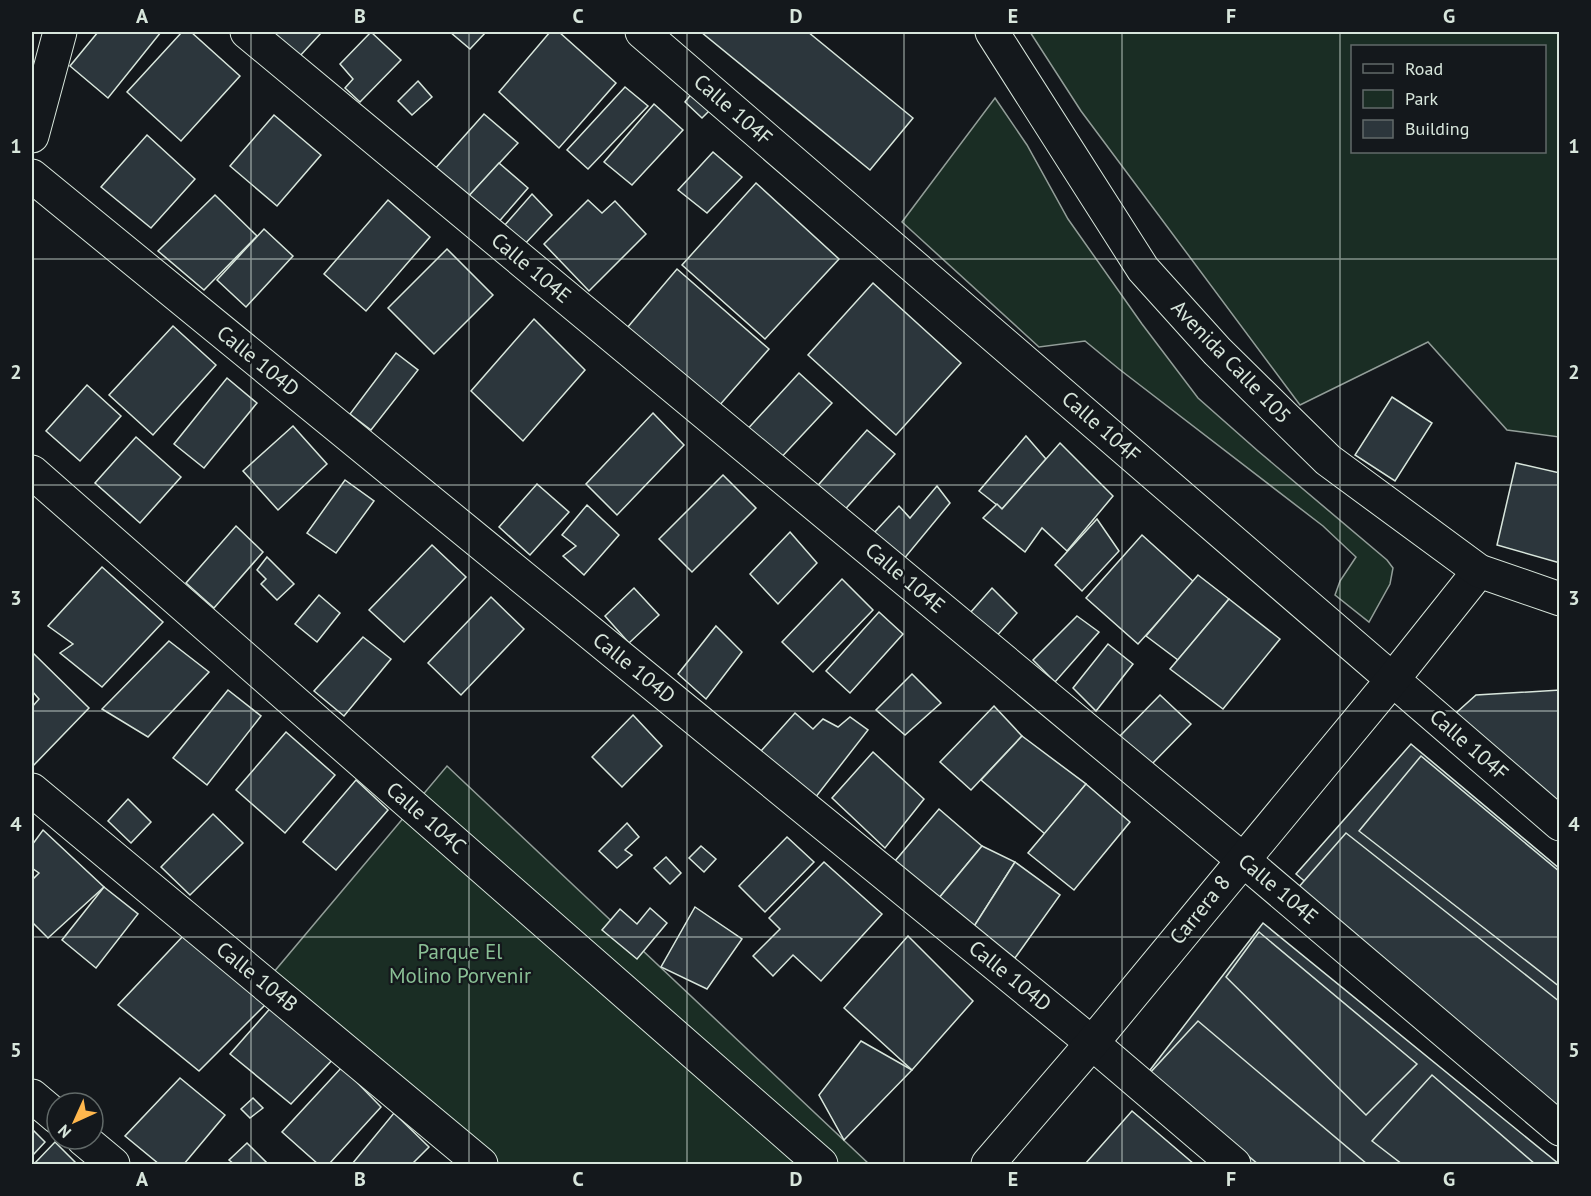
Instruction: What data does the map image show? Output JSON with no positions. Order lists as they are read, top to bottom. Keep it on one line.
{"streets":{"street":["Calle 104F","Calle 104E","Calle 104D","Avenida Calle 105","Calle 104C","Carrera 8","Calle 104B"]},"crossings":[["Calle 104F","Carrera 8"],["Calle 104E","Carrera 8"],["Calle 104D","Carrera 8"],["Avenida Calle 105","Carrera 8"]],"parks":["Parque El Molino Porvenir"],"legend":["Road","Park","Building"],"north":"bottom left","grid":{"columns":["A","B","C","D","E","F","G"],"rows":["1","2","3","4","5"]}}
